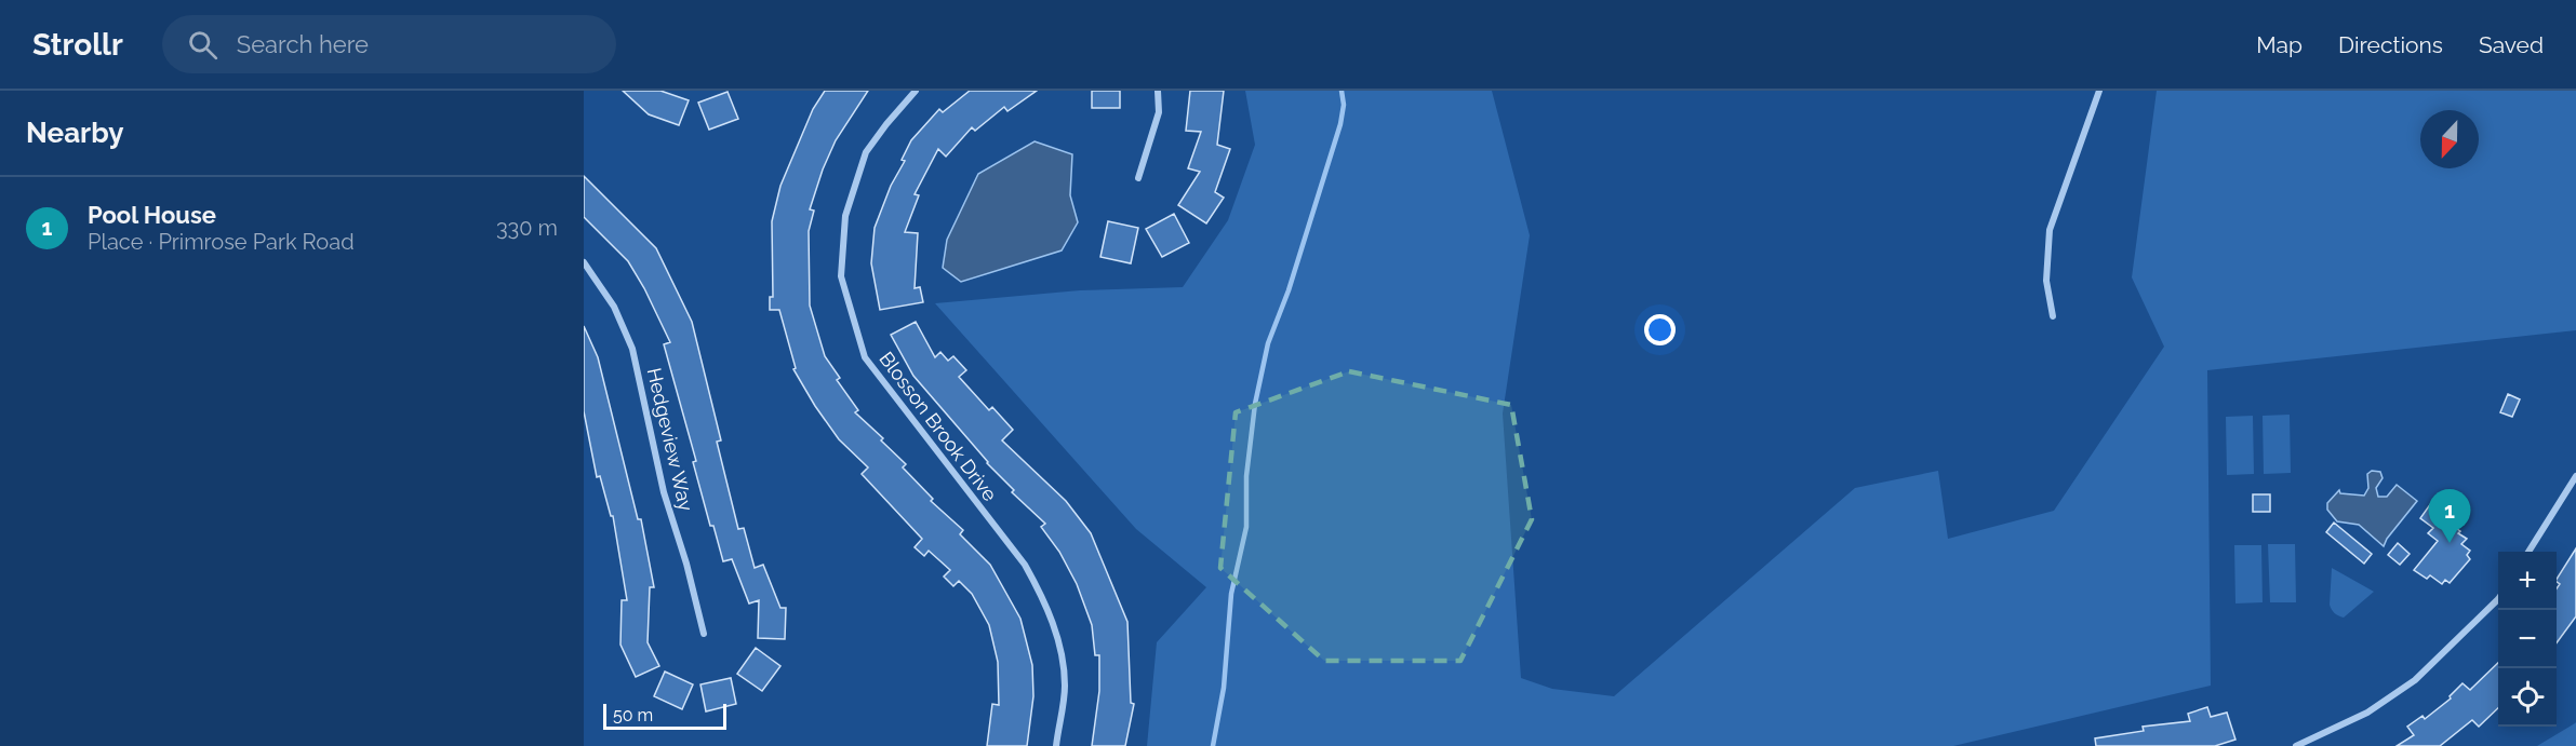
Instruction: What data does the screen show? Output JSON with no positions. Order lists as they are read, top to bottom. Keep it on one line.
{"streets":{"street":["Blosson Brook Drive","Hedgeview Way"]},"scale_bar":"50 m","north":"bottom","page":{"header":"Strollr","search":"Search here","nav":["Map","Directions","Saved"],"heading":"Nearby","list":[{"mark":"1","name":"Pool House","note":"Place · Primrose Park Road","value":"330 m"}],"pins":"1","map_buttons":["+","−"],"scale":"50 m"}}
